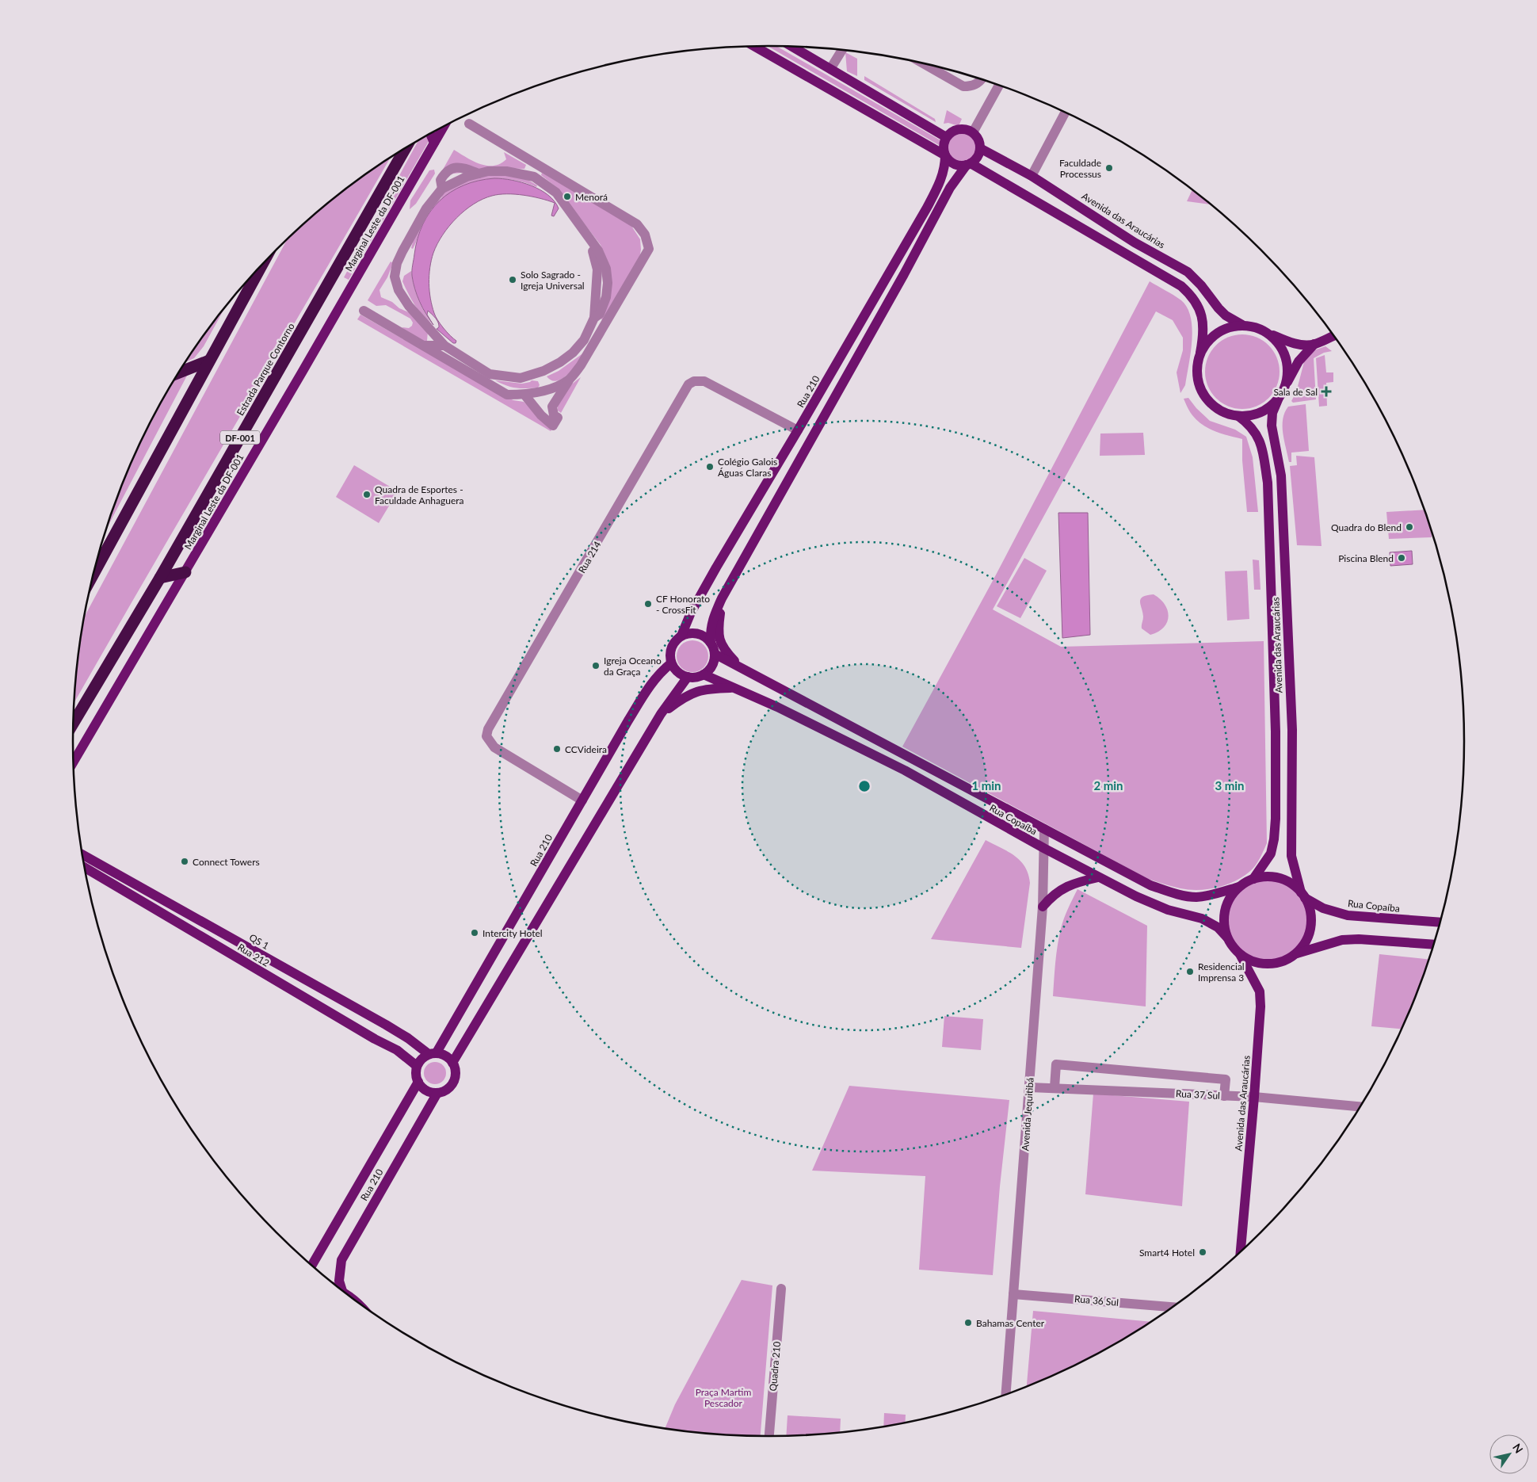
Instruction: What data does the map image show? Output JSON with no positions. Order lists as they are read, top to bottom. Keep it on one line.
{"streets":{"highway":["Estrada Parque Contorno","DF-001"],"main road":["Avenida das Araucárias","Marginal Leste da DF-001","Rua 210","Rua Copaíba","QS 1","Rua 212"],"street":["Rua 214","Rua 37 Sul","Avenida Jequitibá","Rua 36 Sul","Quadra 210"]},"crossings":[["Avenida das Araucárias","Rua 210"],["Avenida das Araucárias","Rua Copaíba"],["Avenida das Araucárias","Rua 37 Sul"],["Rua 210","Rua 214"],["Rua 210","Rua Copaíba"],["Rua 210","QS 1"],["Rua 210","Rua 212"],["Rua Copaíba","Avenida Jequitibá"],["QS 1","Rua 212"],["Rua 37 Sul","Avenida Jequitibá"],["Avenida Jequitibá","Rua 36 Sul"]],"parks":["Praça Martim Pescador"],"places":{"other":["Faculdade Processus","Menorá","Solo Sagrado - Igreja Universal","Colégio Galois Águas Claras","Quadra de Esportes - Faculdade Anhaguera","Quadra do Blend","Piscina Blend","CF Honorato - CrossFit","Igreja Oceano da Graça","CCVideira","Connect Towers","Intercity Hotel","Residencial Imprensa 3","Smart4 Hotel","Bahamas Center"],"health":["Sala de Sal"]},"north":"top right","rings":["1 min","2 min","3 min"]}
